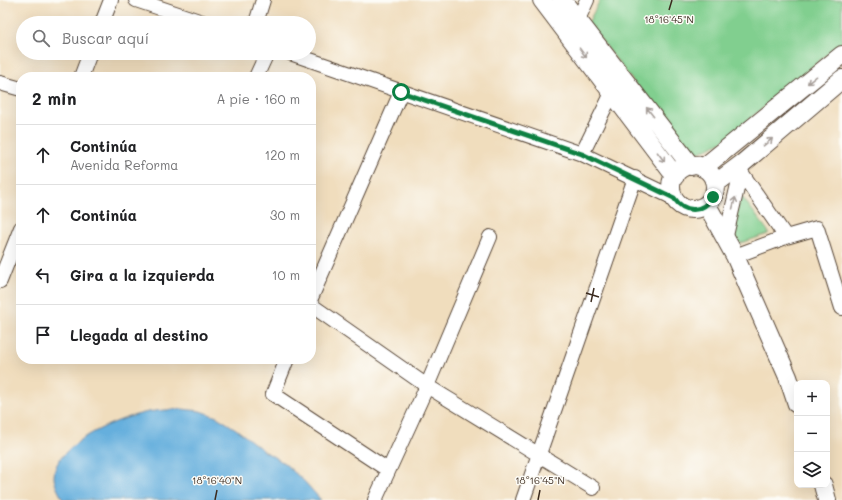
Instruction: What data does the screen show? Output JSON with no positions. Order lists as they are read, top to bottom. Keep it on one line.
{"page":{"search":"Buscar aquí","heading":["2 min","A pie · 160 m"],"list":[["Continúa","Avenida Reforma","120 m"],["Continúa","30 m"],["Gira a la izquierda","10 m"],"Llegada al destino"],"map_buttons":["+","−"]},"coordinates":["18°16'45\"N","18°16'40\"N"]}
